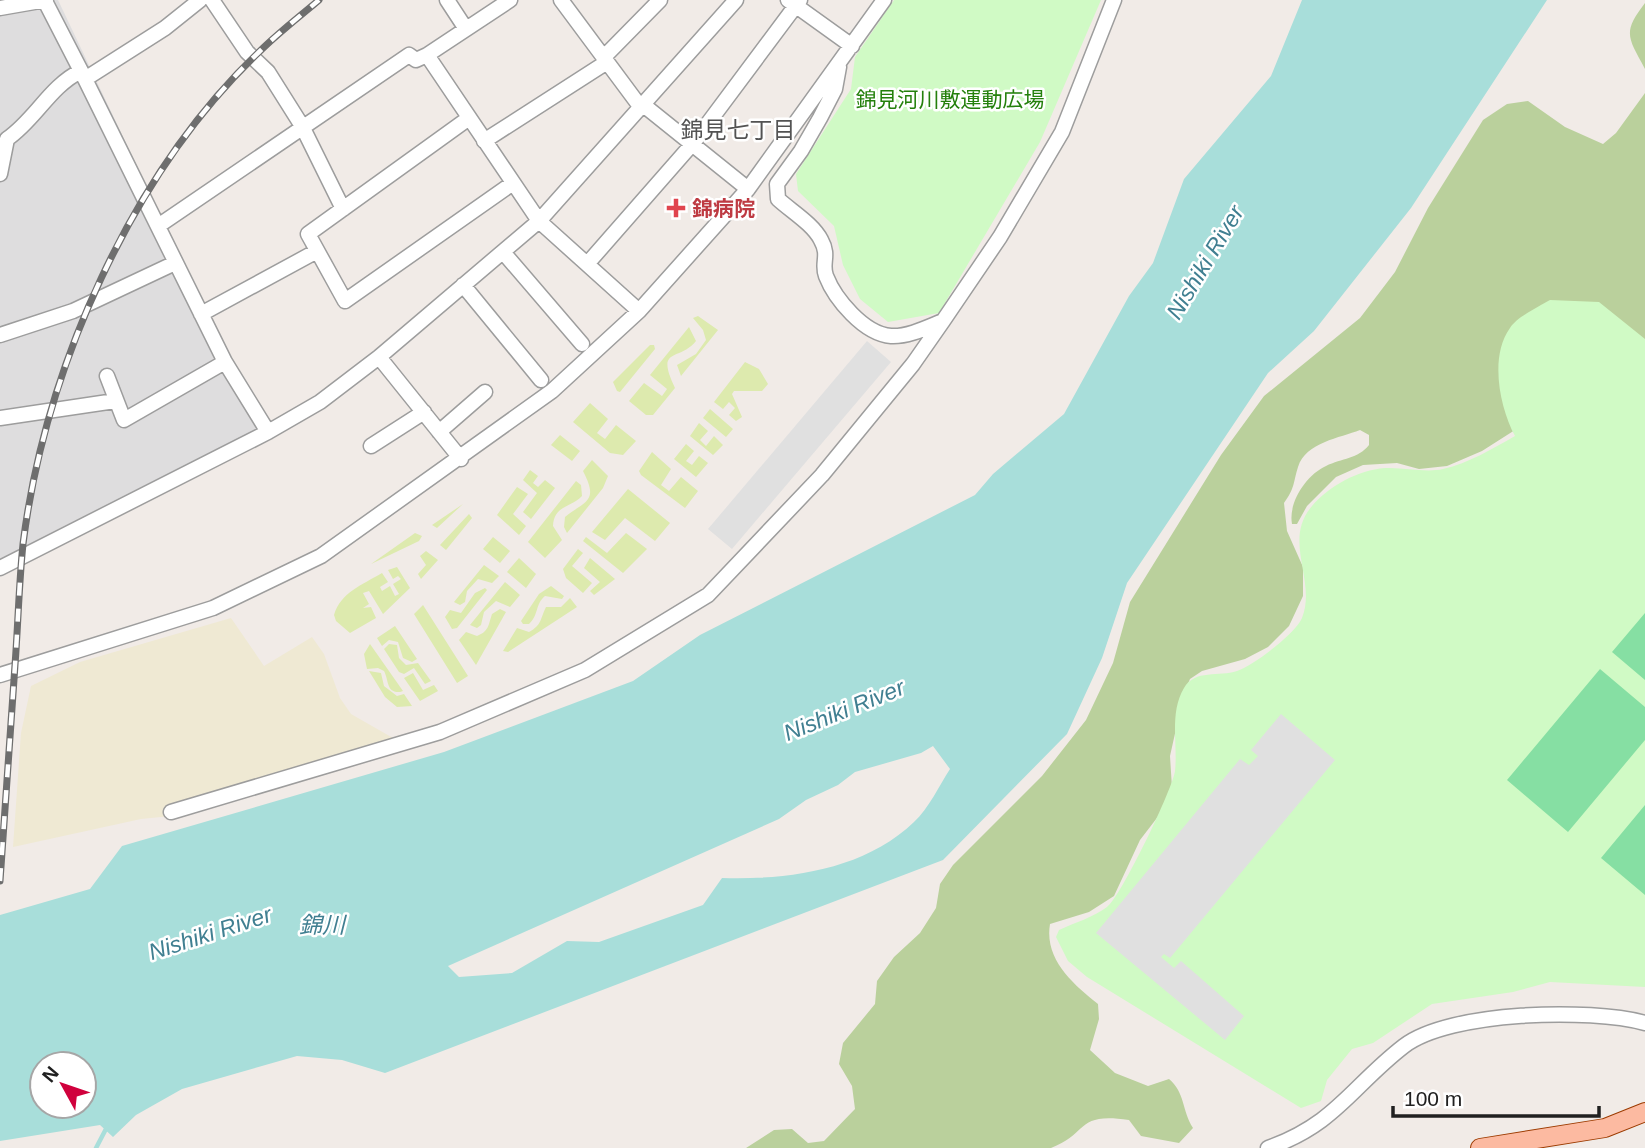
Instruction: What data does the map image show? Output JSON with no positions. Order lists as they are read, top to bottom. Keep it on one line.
{"districts":["錦見七丁目"],"water":["Nishiki River","錦川"],"parks":["錦見河川敷運動広場"],"places":{"health":["錦病院"]},"scale_bar":"100 m","north":"top left"}
